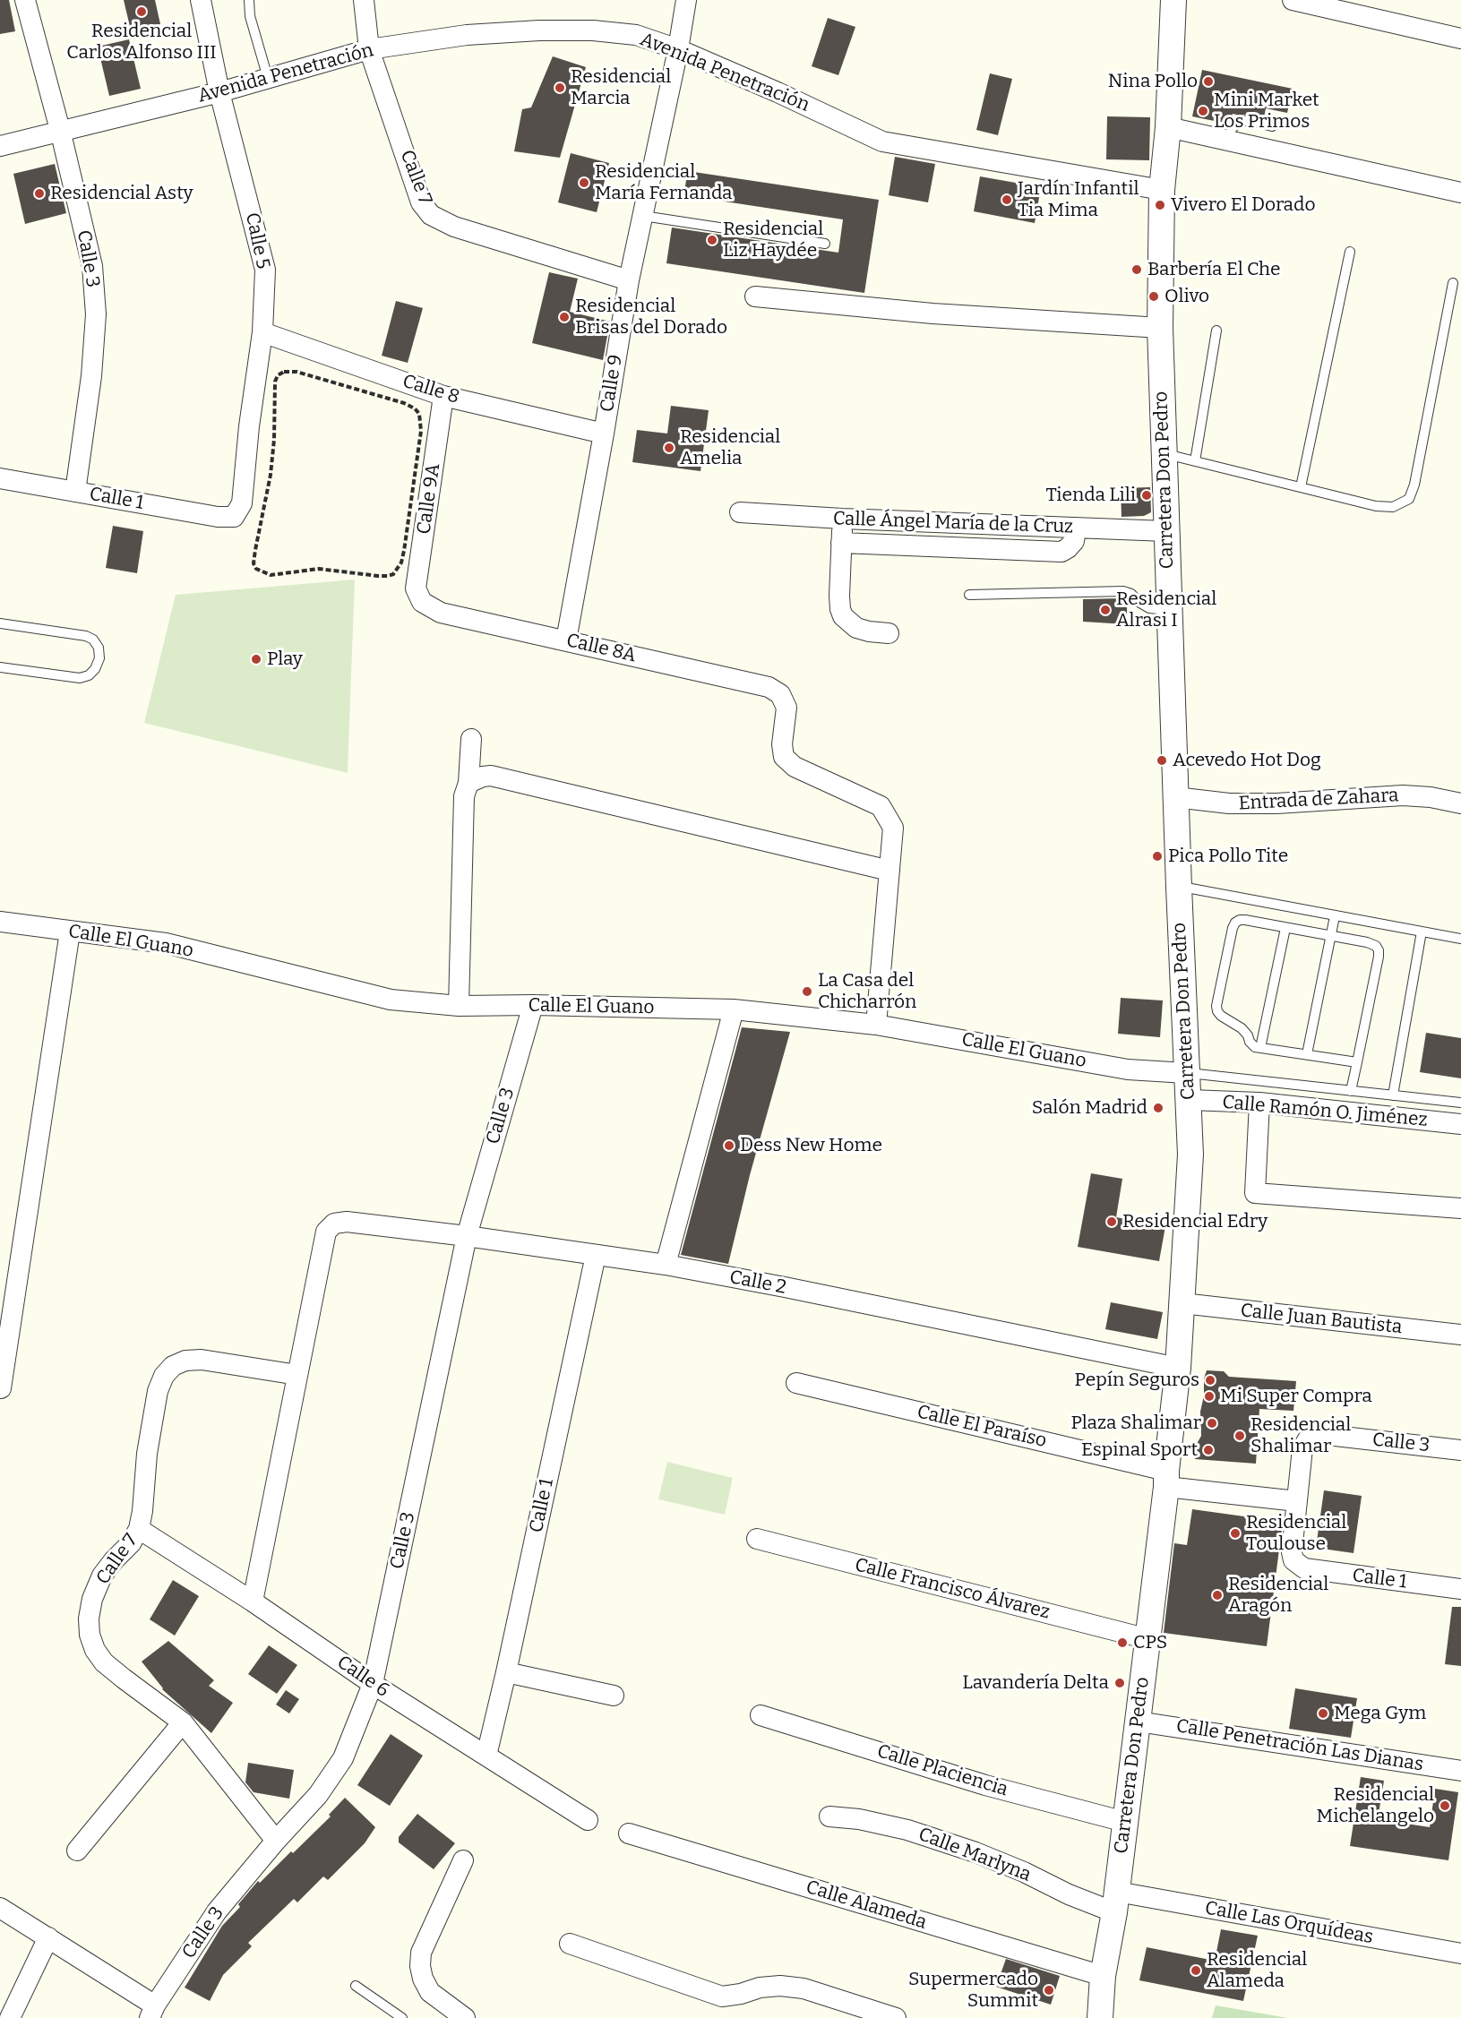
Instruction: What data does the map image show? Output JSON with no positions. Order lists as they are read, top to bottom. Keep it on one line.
{"streets":{"street":["Avenida Penetración","Calle 7","Calle 5","Calle 3","Calle 9","Calle 8","Carretera Don Pedro","Calle 1","Calle 9A","Calle Ángel María de la Cruz","Calle 8A","Entrada de Zahara","Calle El Guano","Calle Ramón O. Jiménez","Calle 2","Calle Juan Bautista","Calle El Paraíso","Calle Francisco Álvarez","Calle 6","Calle Penetración Las Dianas","Calle Placiencia","Calle Marlyna","Calle Alameda","Calle Las Orquídeas"]},"crossings":[["Avenida Penetración","Calle 7"],["Avenida Penetración","Calle 5"],["Avenida Penetración","Calle 3"],["Avenida Penetración","Calle 9"],["Avenida Penetración","Carretera Don Pedro"],["Calle 7","Calle 3"],["Calle 7","Calle 9"],["Calle 7","Calle 2"],["Calle 7","Calle 6"],["Calle 5","Calle 8"],["Calle 5","Calle 1"],["Calle 3","Calle 1"],["Calle 3","Calle El Guano"],["Calle 3","Calle 2"],["Calle 3","Calle El Paraíso"],["Calle 3","Calle 6"],["Calle 9","Calle 8"],["Calle 9","Calle 8A"],["Calle 8","Calle 9A"],["Carretera Don Pedro","Calle Ángel María de la Cruz"],["Carretera Don Pedro","Entrada de Zahara"],["Carretera Don Pedro","Calle El Guano"],["Carretera Don Pedro","Calle Ramón O. Jiménez"],["Carretera Don Pedro","Calle 2"],["Carretera Don Pedro","Calle Juan Bautista"],["Carretera Don Pedro","Calle El Paraíso"],["Carretera Don Pedro","Calle Francisco Álvarez"],["Carretera Don Pedro","Calle Penetración Las Dianas"],["Carretera Don Pedro","Calle Placiencia"],["Carretera Don Pedro","Calle Marlyna"],["Carretera Don Pedro","Calle Alameda"],["Carretera Don Pedro","Calle Las Orquídeas"],["Calle 1","Calle 2"],["Calle 1","Calle El Paraíso"],["Calle 1","Calle 6"],["Calle 9A","Calle 8A"],["Calle Marlyna","Calle Las Orquídeas"]],"places":["Residencial Carlos Alfonso III","Nina Pollo","Residencial Marcia","Mini Market Los Primos","Residencial María Fernanda","Residencial Asty","Jardín Infantil Tia Mima","Vivero El Dorado","Residencial Liz Haydée","Barbería El Che","Olivo","Residencial Brisas del Dorado","Residencial Amelia","Tienda Lili","Residencial Alrasi I","Play","Acevedo Hot Dog","Pica Pollo Tite","La Casa del Chicharrón","Salón Madrid","Dess New Home","Residencial Edry","Pepín Seguros","Mi Super Compra","Plaza Shalimar","Residencial Shalimar","Espinal Sport","Residencial Toulouse","Residencial Aragón","CPS","Lavandería Delta","Mega Gym","Residencial Michelangelo","Residencial Alameda","Supermercado Summit"]}
